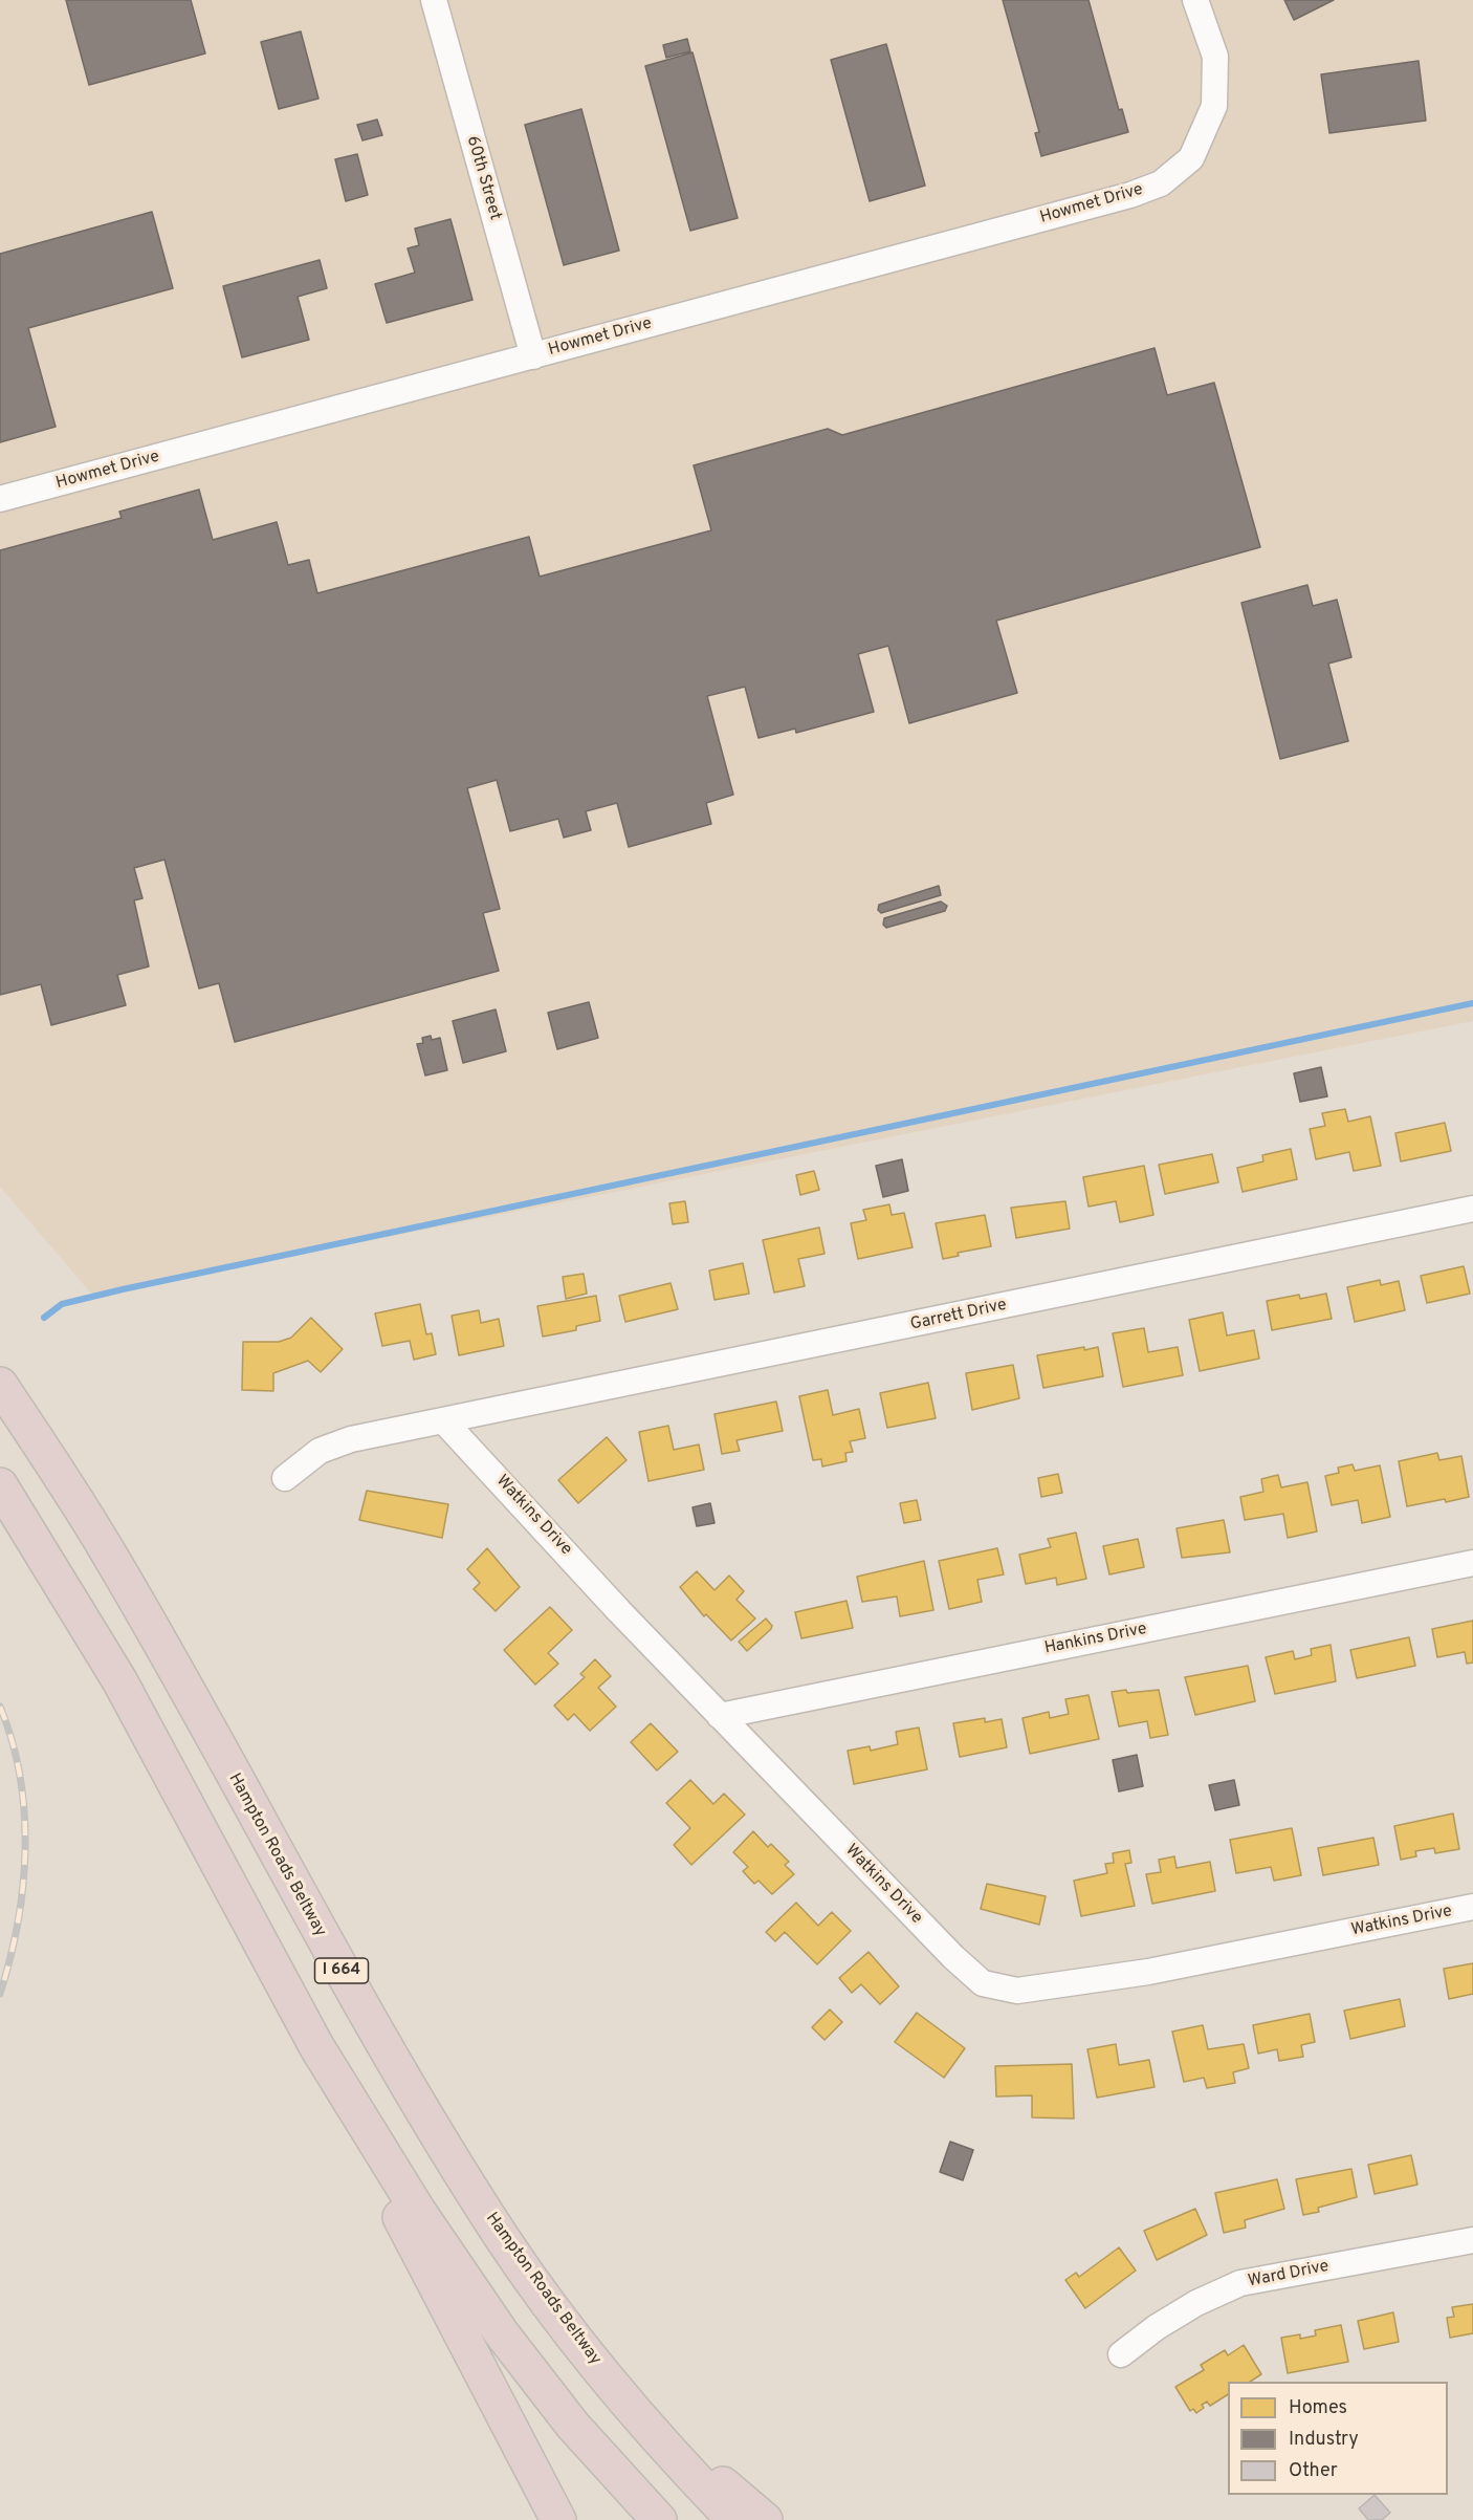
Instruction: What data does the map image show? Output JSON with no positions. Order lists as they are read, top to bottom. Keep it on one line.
{"streets":{"highway":["Hampton Roads Beltway","I 664"],"street":["60th Street","Howmet Drive","Garrett Drive","Watkins Drive","Hankins Drive","Ward Drive"]},"crossings":[["60th Street","Howmet Drive"],["Garrett Drive","Watkins Drive"],["Watkins Drive","Hankins Drive"]],"legend":["Homes","Industry","Other"]}
